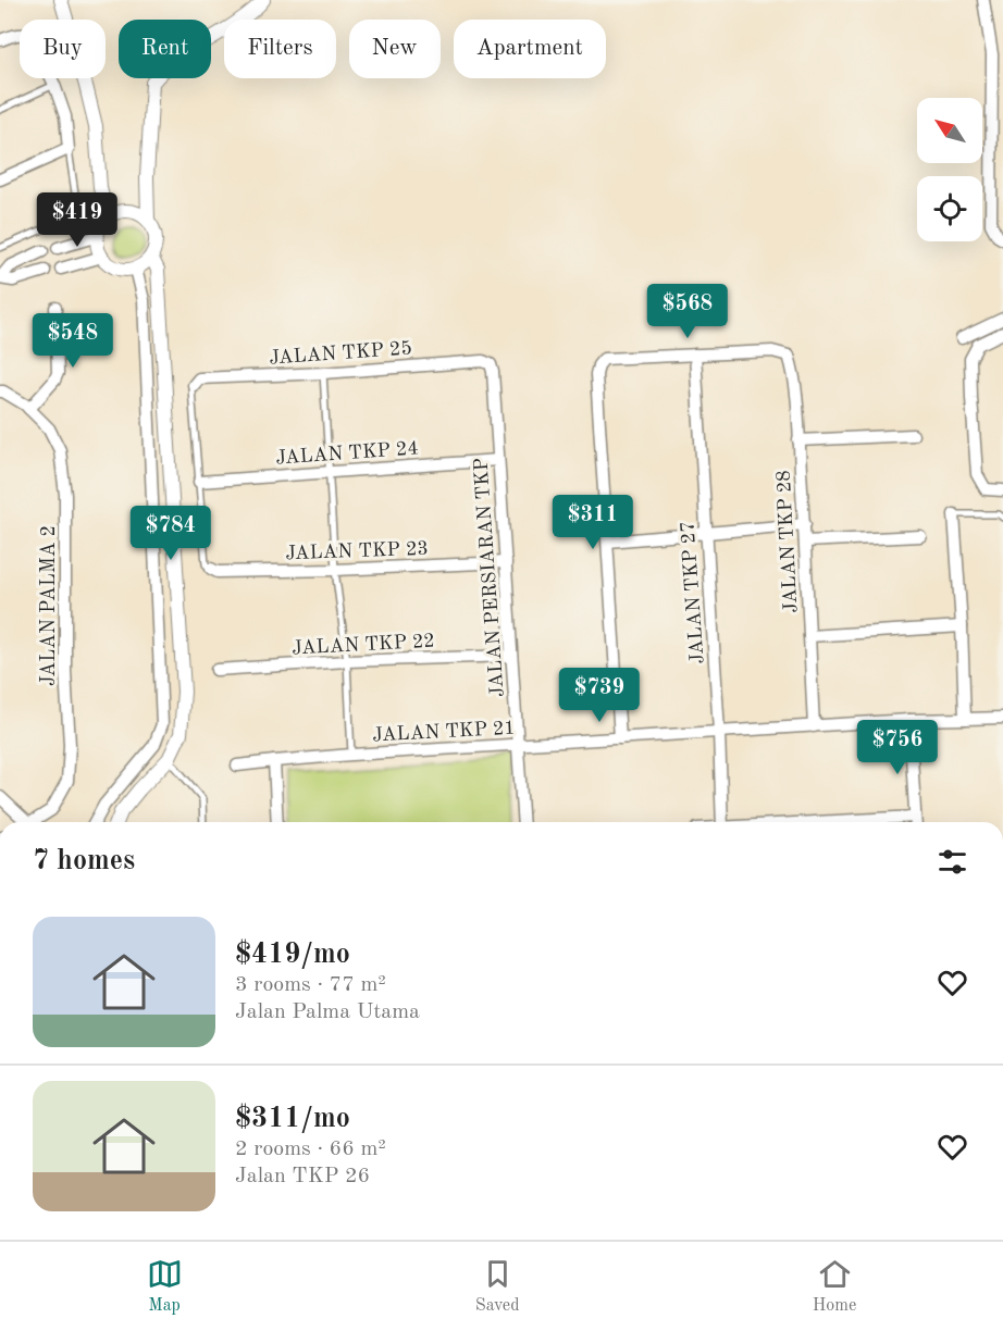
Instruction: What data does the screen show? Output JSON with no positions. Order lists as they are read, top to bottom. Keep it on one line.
{"streets":{"street":["JALAN TKP 25","JALAN TKP 24","JALAN TKP 28","JALAN TKP 23","JALAN PERSIARAN TKP","JALAN TKP 27","JALAN PALMA 2","JALAN TKP 22","JALAN TKP 21"]},"crossings":[["JALAN TKP 25","JALAN PERSIARAN TKP"],["JALAN TKP 24","JALAN PERSIARAN TKP"],["JALAN TKP 28","JALAN TKP 27"],["JALAN TKP 28","JALAN TKP 21"],["JALAN TKP 23","JALAN PERSIARAN TKP"],["JALAN PERSIARAN TKP","JALAN TKP 22"],["JALAN PERSIARAN TKP","JALAN TKP 21"],["JALAN TKP 27","JALAN TKP 21"]],"north":"top left","page":{"chip":["Buy","Rent","Filters","New","Apartment"],"price":["$419","$568","$548","$311","$784","$739","$756"],"heading":"7 homes","list":[{"name":"$419/mo","note":"3 rooms · 77 m² · Jalan Palma Utama"},{"name":"$311/mo","note":"2 rooms · 66 m² · Jalan TKP 26"}],"tabs":["Map","Saved","Home"]}}
